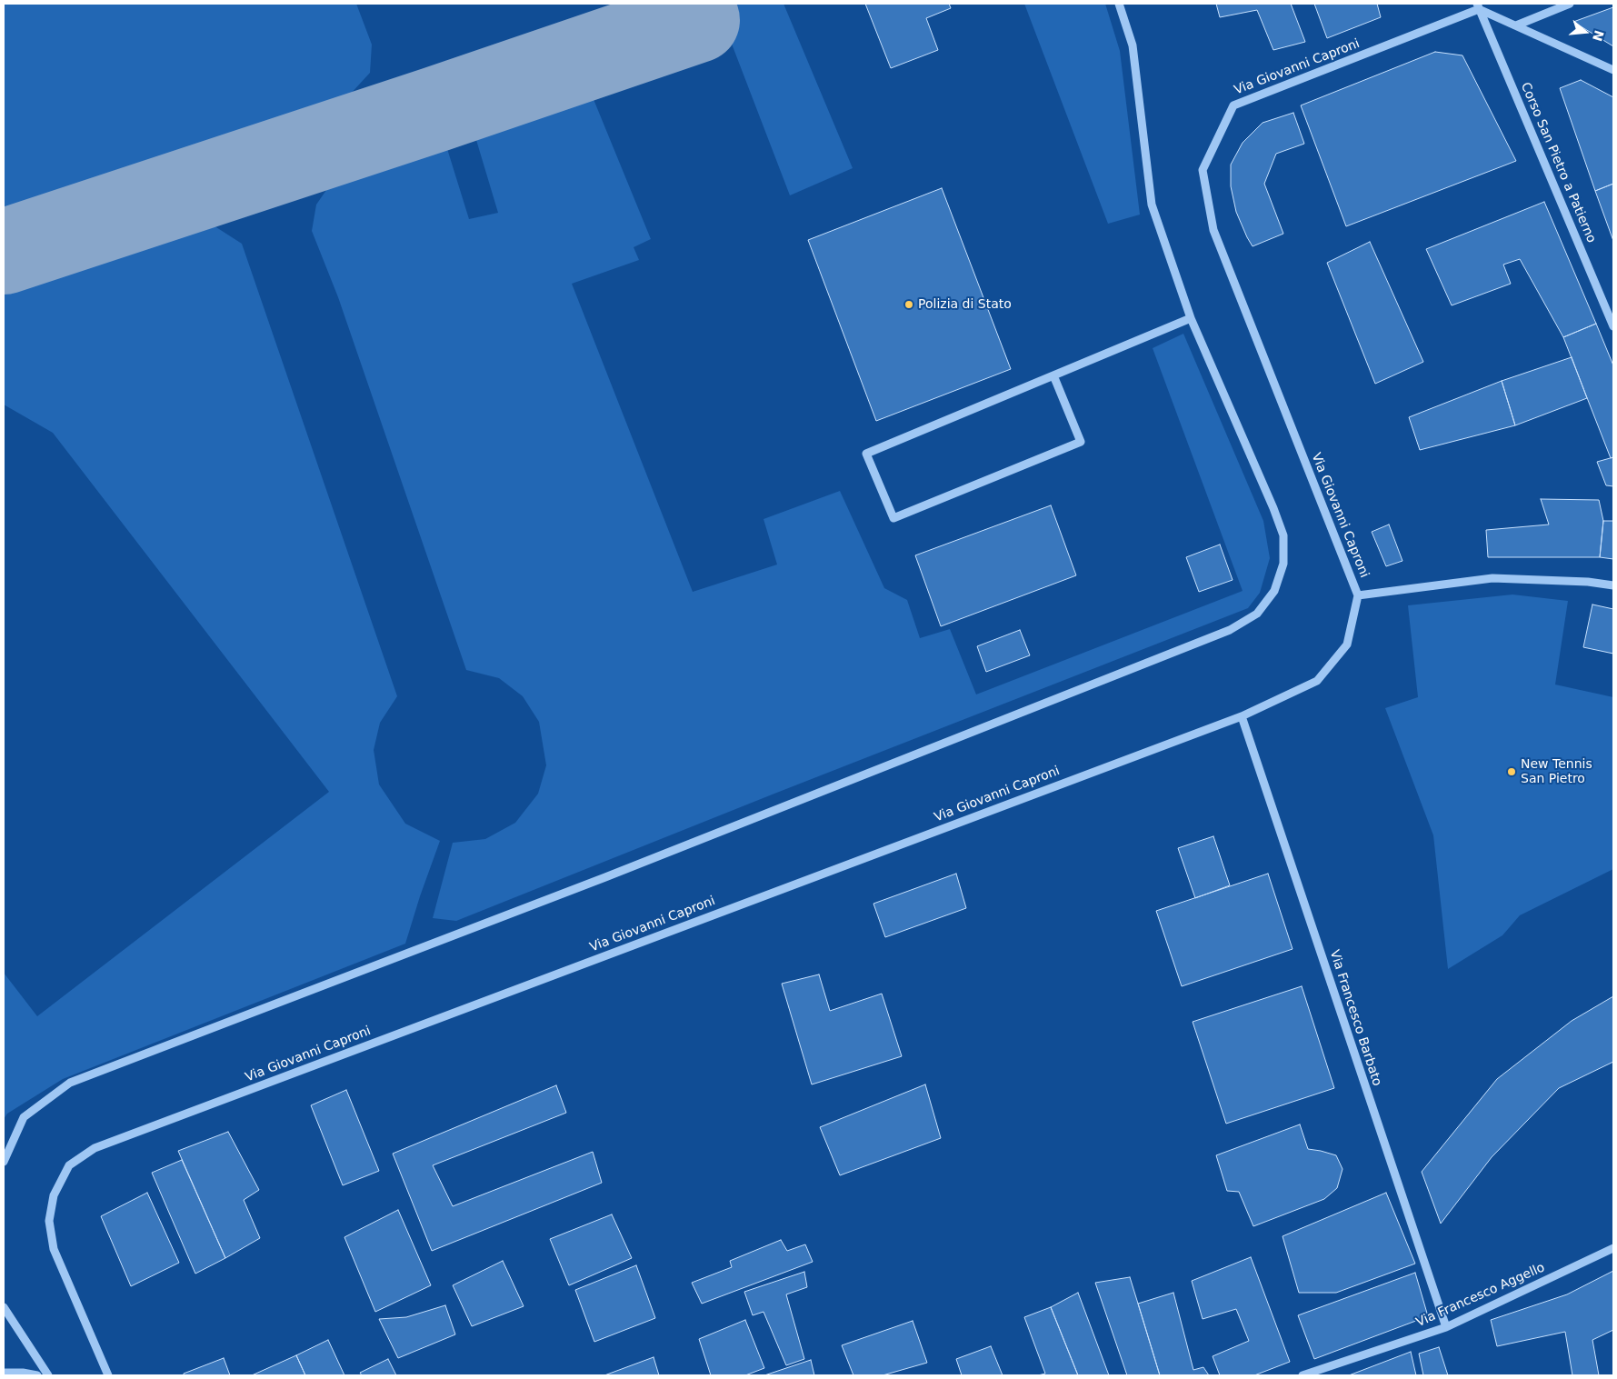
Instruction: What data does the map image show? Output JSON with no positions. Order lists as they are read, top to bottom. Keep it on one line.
{"streets":{"street":["Via Giovanni Caproni","Corso San Pietro a Patierno","Via Francesco Barbato","Via Francesco Aggello"]},"crossings":[["Via Giovanni Caproni","Corso San Pietro a Patierno"],["Via Giovanni Caproni","Via Francesco Barbato"],["Via Francesco Barbato","Via Francesco Aggello"]],"places":["Polizia di Stato","New Tennis San Pietro"],"north":"right"}
